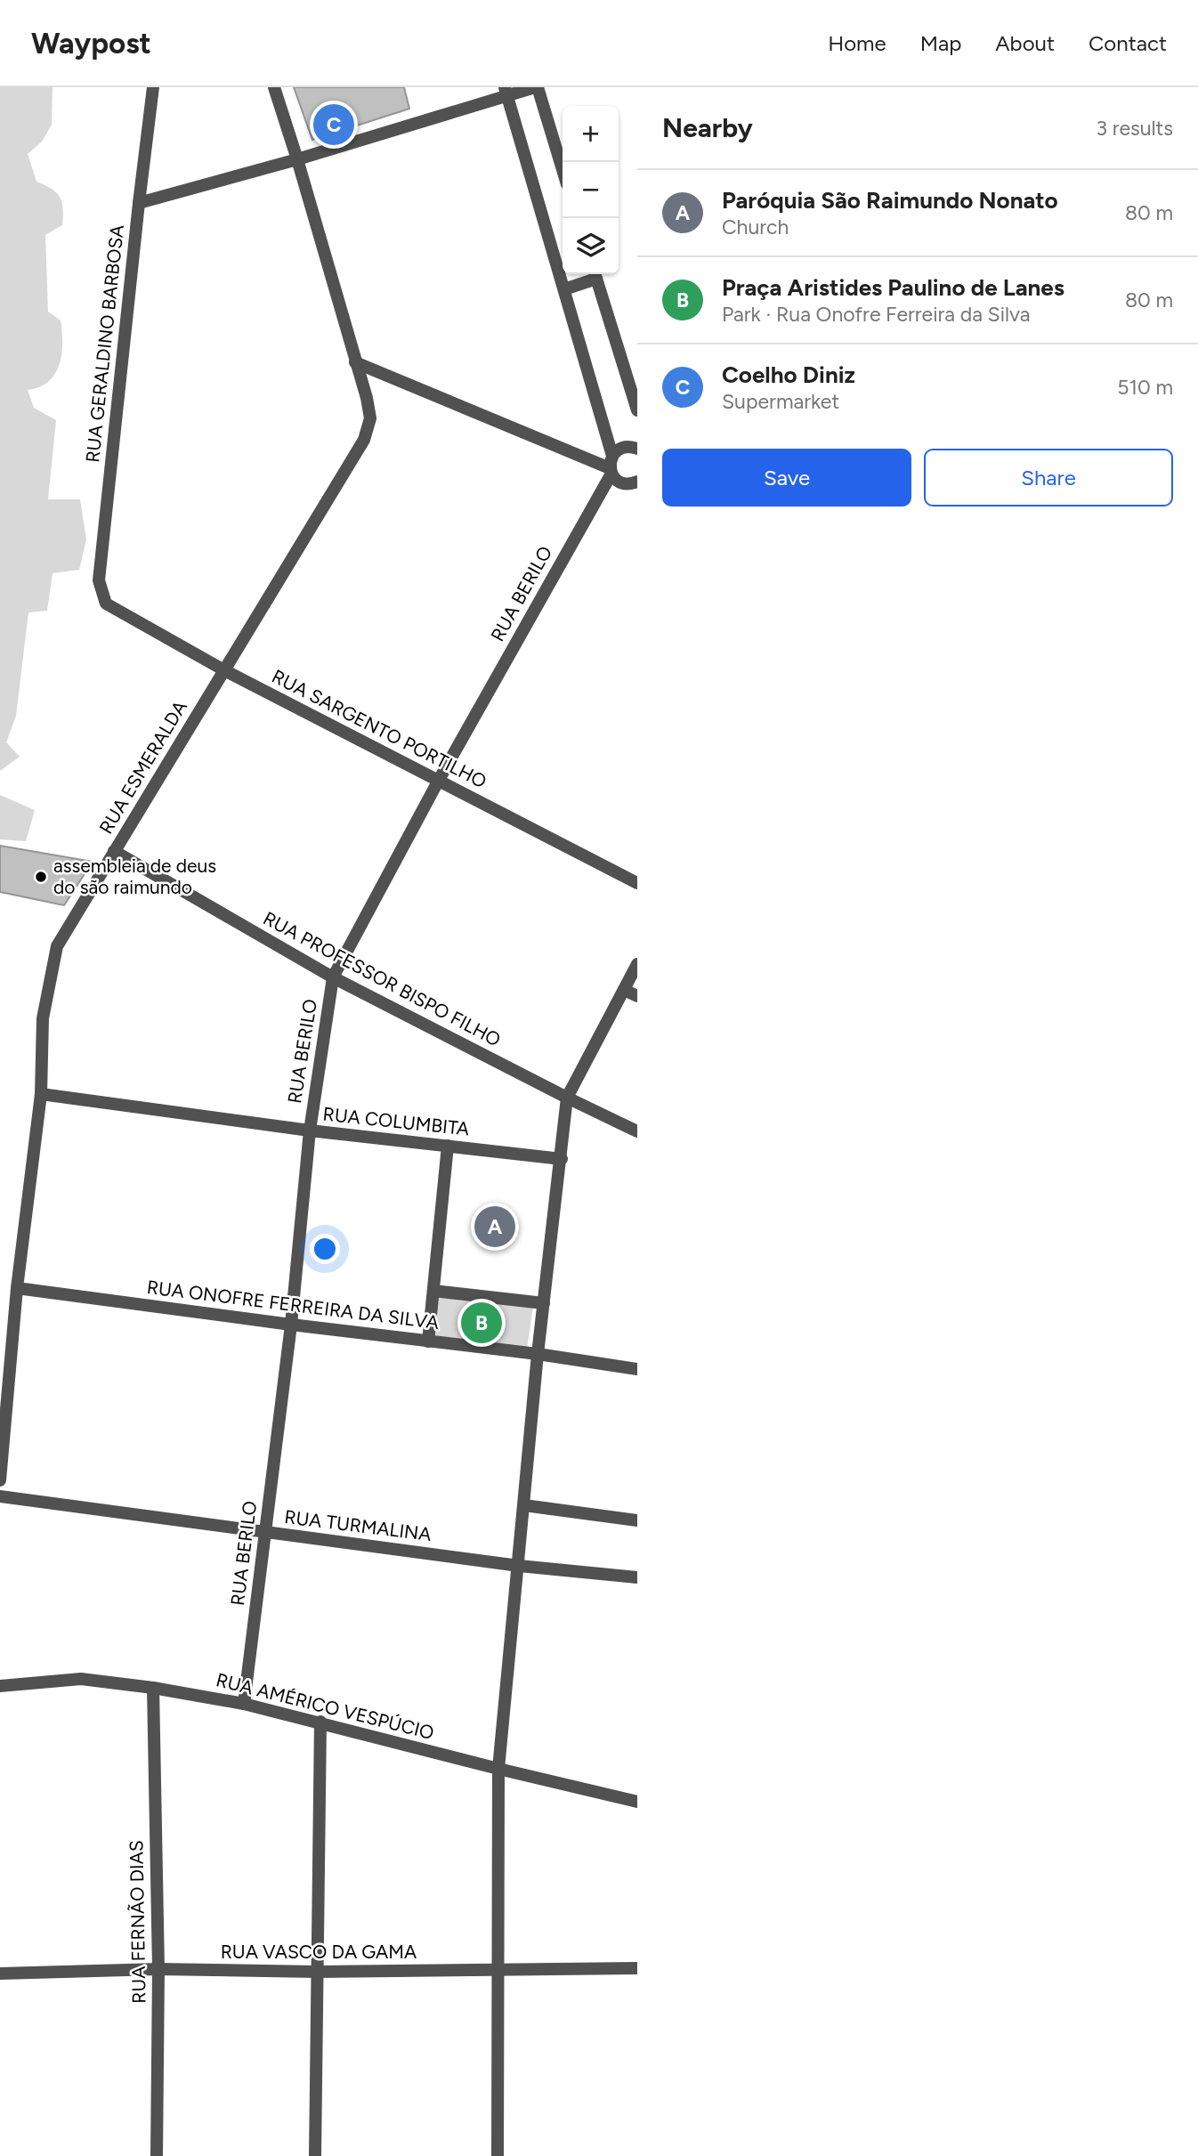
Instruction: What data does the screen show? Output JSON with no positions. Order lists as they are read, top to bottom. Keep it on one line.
{"streets":{"street":["RUA GERALDINO BARBOSA","RUA BERILO","RUA SARGENTO PORTILHO","RUA ESMERALDA","RUA PROFESSOR BISPO FILHO","RUA COLUMBITA","RUA ONOFRE FERREIRA DA SILVA","RUA TURMALINA","RUA AMÉRICO VESPÚCIO","RUA FERNÃO DIAS","RUA VASCO DA GAMA"]},"crossings":[["RUA GERALDINO BARBOSA","RUA SARGENTO PORTILHO"],["RUA BERILO","RUA SARGENTO PORTILHO"],["RUA BERILO","RUA PROFESSOR BISPO FILHO"],["RUA BERILO","RUA COLUMBITA"],["RUA BERILO","RUA ONOFRE FERREIRA DA SILVA"],["RUA BERILO","RUA TURMALINA"],["RUA BERILO","RUA AMÉRICO VESPÚCIO"],["RUA SARGENTO PORTILHO","RUA ESMERALDA"],["RUA ESMERALDA","RUA PROFESSOR BISPO FILHO"],["RUA ESMERALDA","RUA COLUMBITA"],["RUA ESMERALDA","RUA ONOFRE FERREIRA DA SILVA"],["RUA AMÉRICO VESPÚCIO","RUA FERNÃO DIAS"],["RUA FERNÃO DIAS","RUA VASCO DA GAMA"]],"places":["assembleia de deus do são raimundo"],"page":{"header":"Waypost","nav":["Home","Map","About","Contact"],"heading":["Nearby","3 results"],"pins":["C","A","B"],"map_buttons":["+","−"],"list":[{"mark":"A","name":"Paróquia São Raimundo Nonato","note":"Church","value":"80 m"},{"mark":"B","name":"Praça Aristides Paulino de Lanes","note":"Park · Rua Onofre Ferreira da Silva","value":"80 m"},{"mark":"C","name":"Coelho Diniz","note":"Supermarket","value":"510 m"}],"buttons":["Save","Share"]}}
